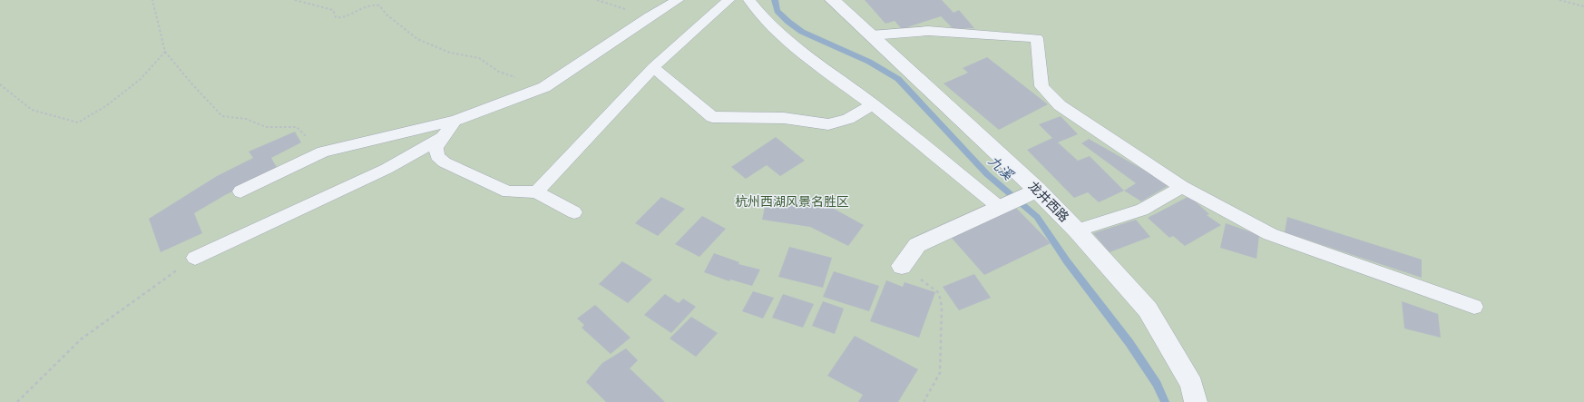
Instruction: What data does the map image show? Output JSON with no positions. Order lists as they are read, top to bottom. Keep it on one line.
{"streets":{"street":["龙井西路"]},"water":["九溪"],"parks":["杭州西湖风景名胜区"]}
